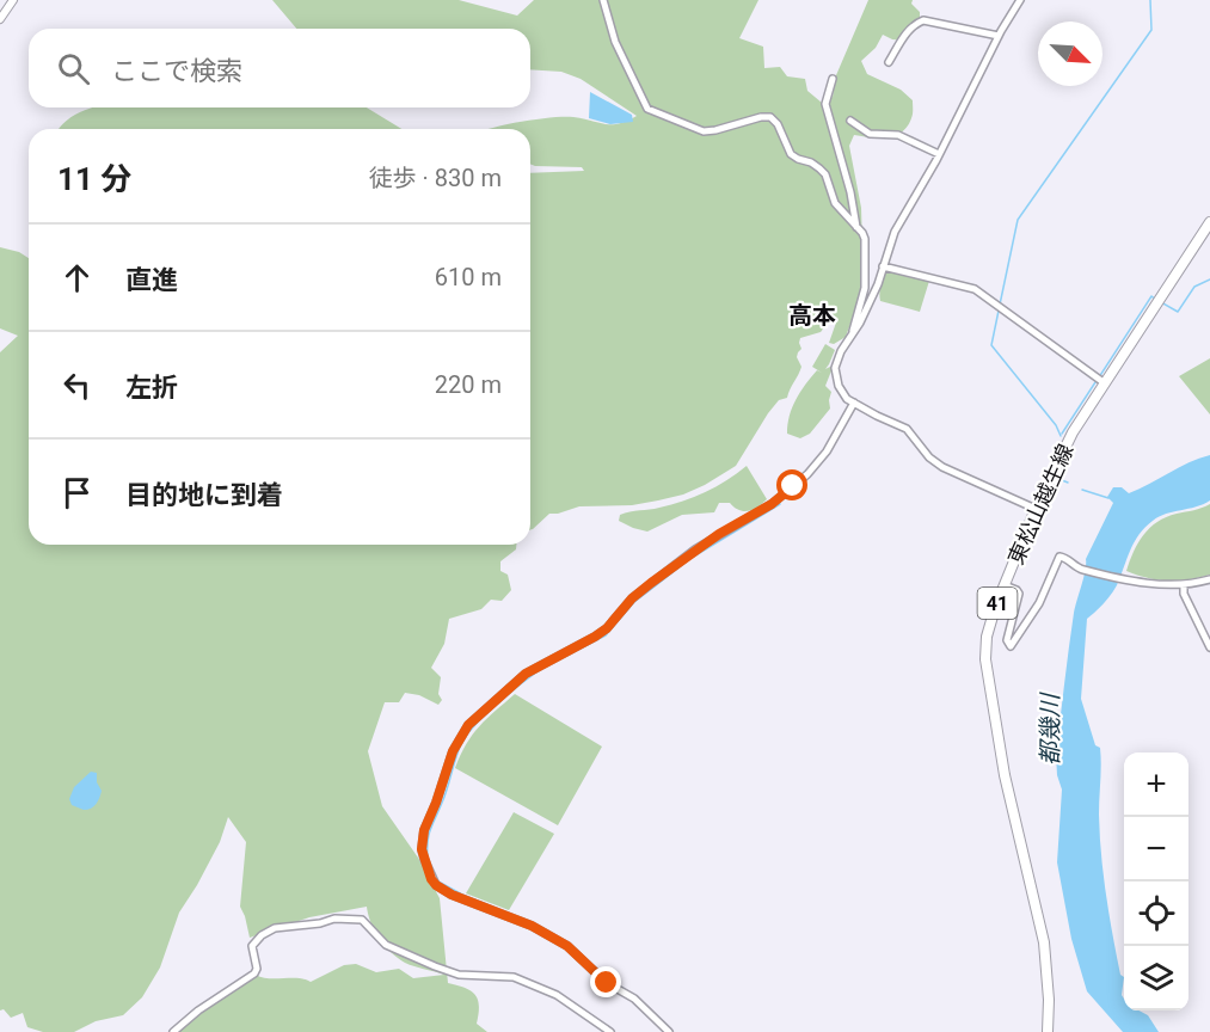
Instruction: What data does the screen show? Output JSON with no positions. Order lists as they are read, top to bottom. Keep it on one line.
{"streets":{"main road":["東松山越生線","41"]},"districts":["高本"],"water":["都幾川"],"north":"bottom right","page":{"search":"ここで検索","heading":["11 分","徒歩 · 830 m"],"list":[["直進","610 m"],["左折","220 m"],"目的地に到着"],"map_buttons":["+","−"]}}
